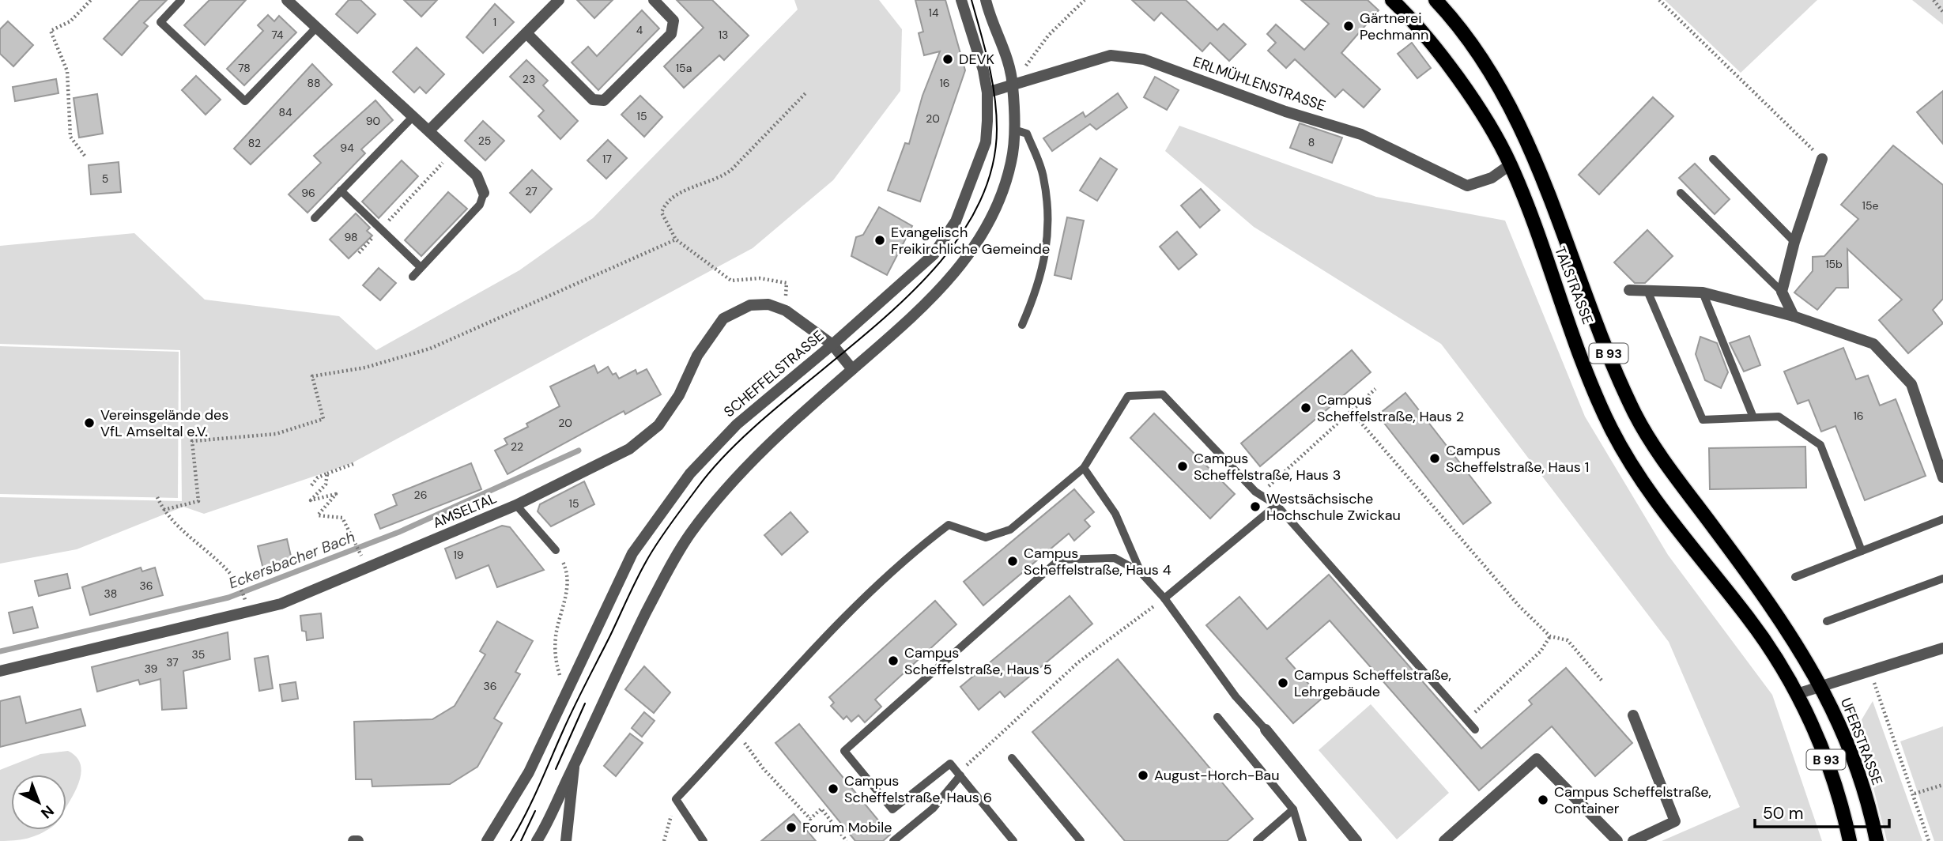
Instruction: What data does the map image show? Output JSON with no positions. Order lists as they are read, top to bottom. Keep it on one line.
{"streets":{"main road":["TALSTRASSE","B 93","UFERSTRASSE"],"street":["ERLMÜHLENSTRASSE","SCHEFFELSTRASSE","AMSELTAL"]},"crossings":[["ERLMÜHLENSTRASSE","TALSTRASSE"],["ERLMÜHLENSTRASSE","SCHEFFELSTRASSE"],["TALSTRASSE","B 93"],["TALSTRASSE","UFERSTRASSE"],["SCHEFFELSTRASSE","AMSELTAL"]],"water":["Eckersbacher Bach"],"places":["Gärtnerei Pechmann","DEVK","Evangelisch Freikirchliche Gemeinde","Campus Scheffelstraße, Haus 2","Vereinsgelände des VfL Amseltal e.V.","Campus Scheffelstraße, Haus 1","Campus Scheffelstraße, Haus 3","Westsächsische Hochschule Zwickau","Campus Scheffelstraße, Haus 4","Campus Scheffelstraße, Haus 5","Campus Scheffelstraße, Lehrgebäude","August-Horch-Bau","Campus Scheffelstraße, Haus 6","Campus Scheffelstraße, Container","Forum Mobile"],"house_numbers":["14","1","4","74","13","78","15a","23","88","16","84","15","20","90","25","8","82","94","17","5","27","96","15e","98","15b","16","20","22","26","15","19","36","38","35","37","39","36"],"scale_bar":"50 m","north":"bottom right"}
